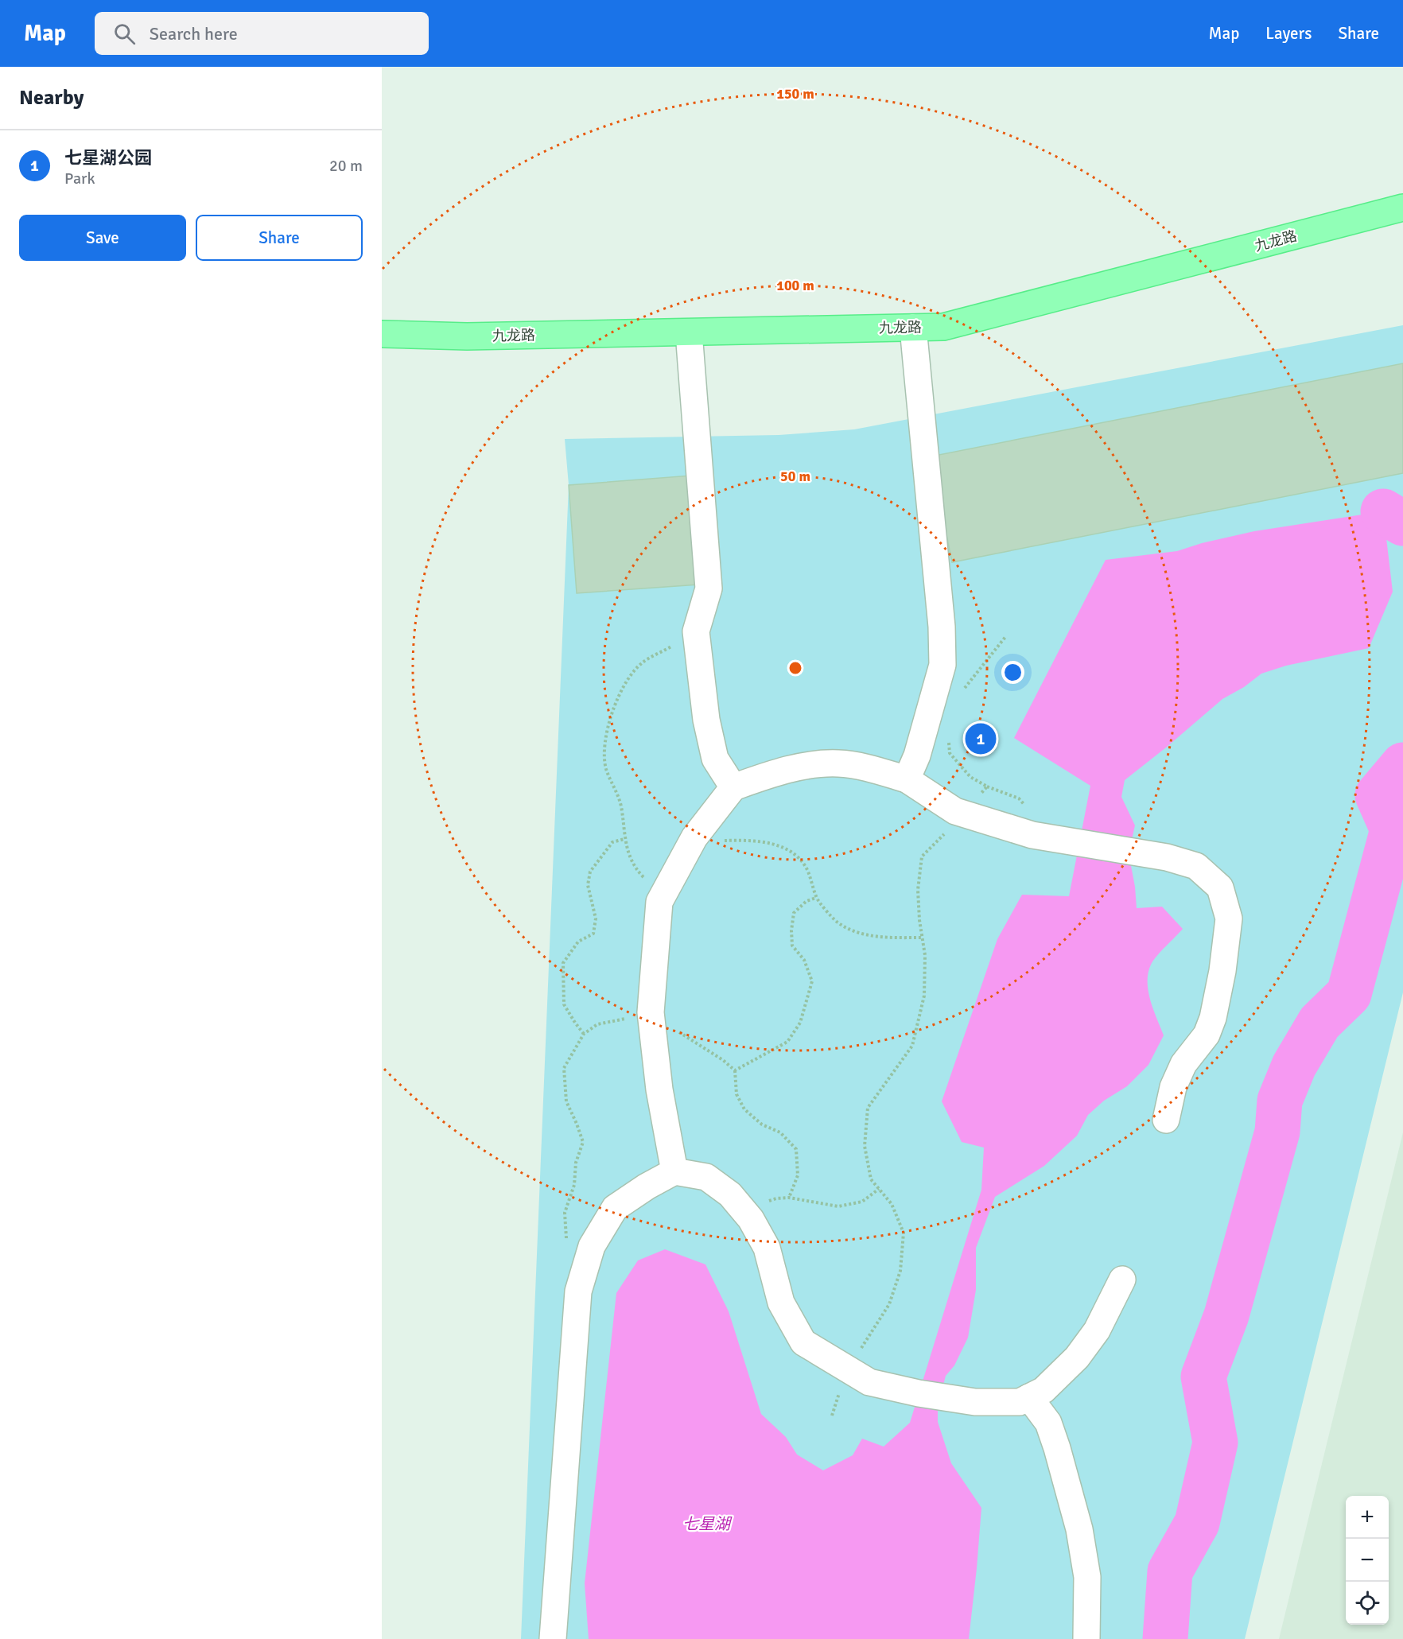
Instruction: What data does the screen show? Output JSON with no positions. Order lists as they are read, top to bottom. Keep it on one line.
{"streets":{"main road":["九龙路"]},"water":["七星湖"],"page":{"header":"Map","search":"Search here","nav":["Map","Layers","Share"],"heading":"Nearby","list":[{"mark":"1","name":"七星湖公园","note":"Park","value":"20 m"}],"buttons":["Save","Share"],"pins":"1","map_buttons":["+","−"]},"rings":["150 m","100 m","50 m"]}
